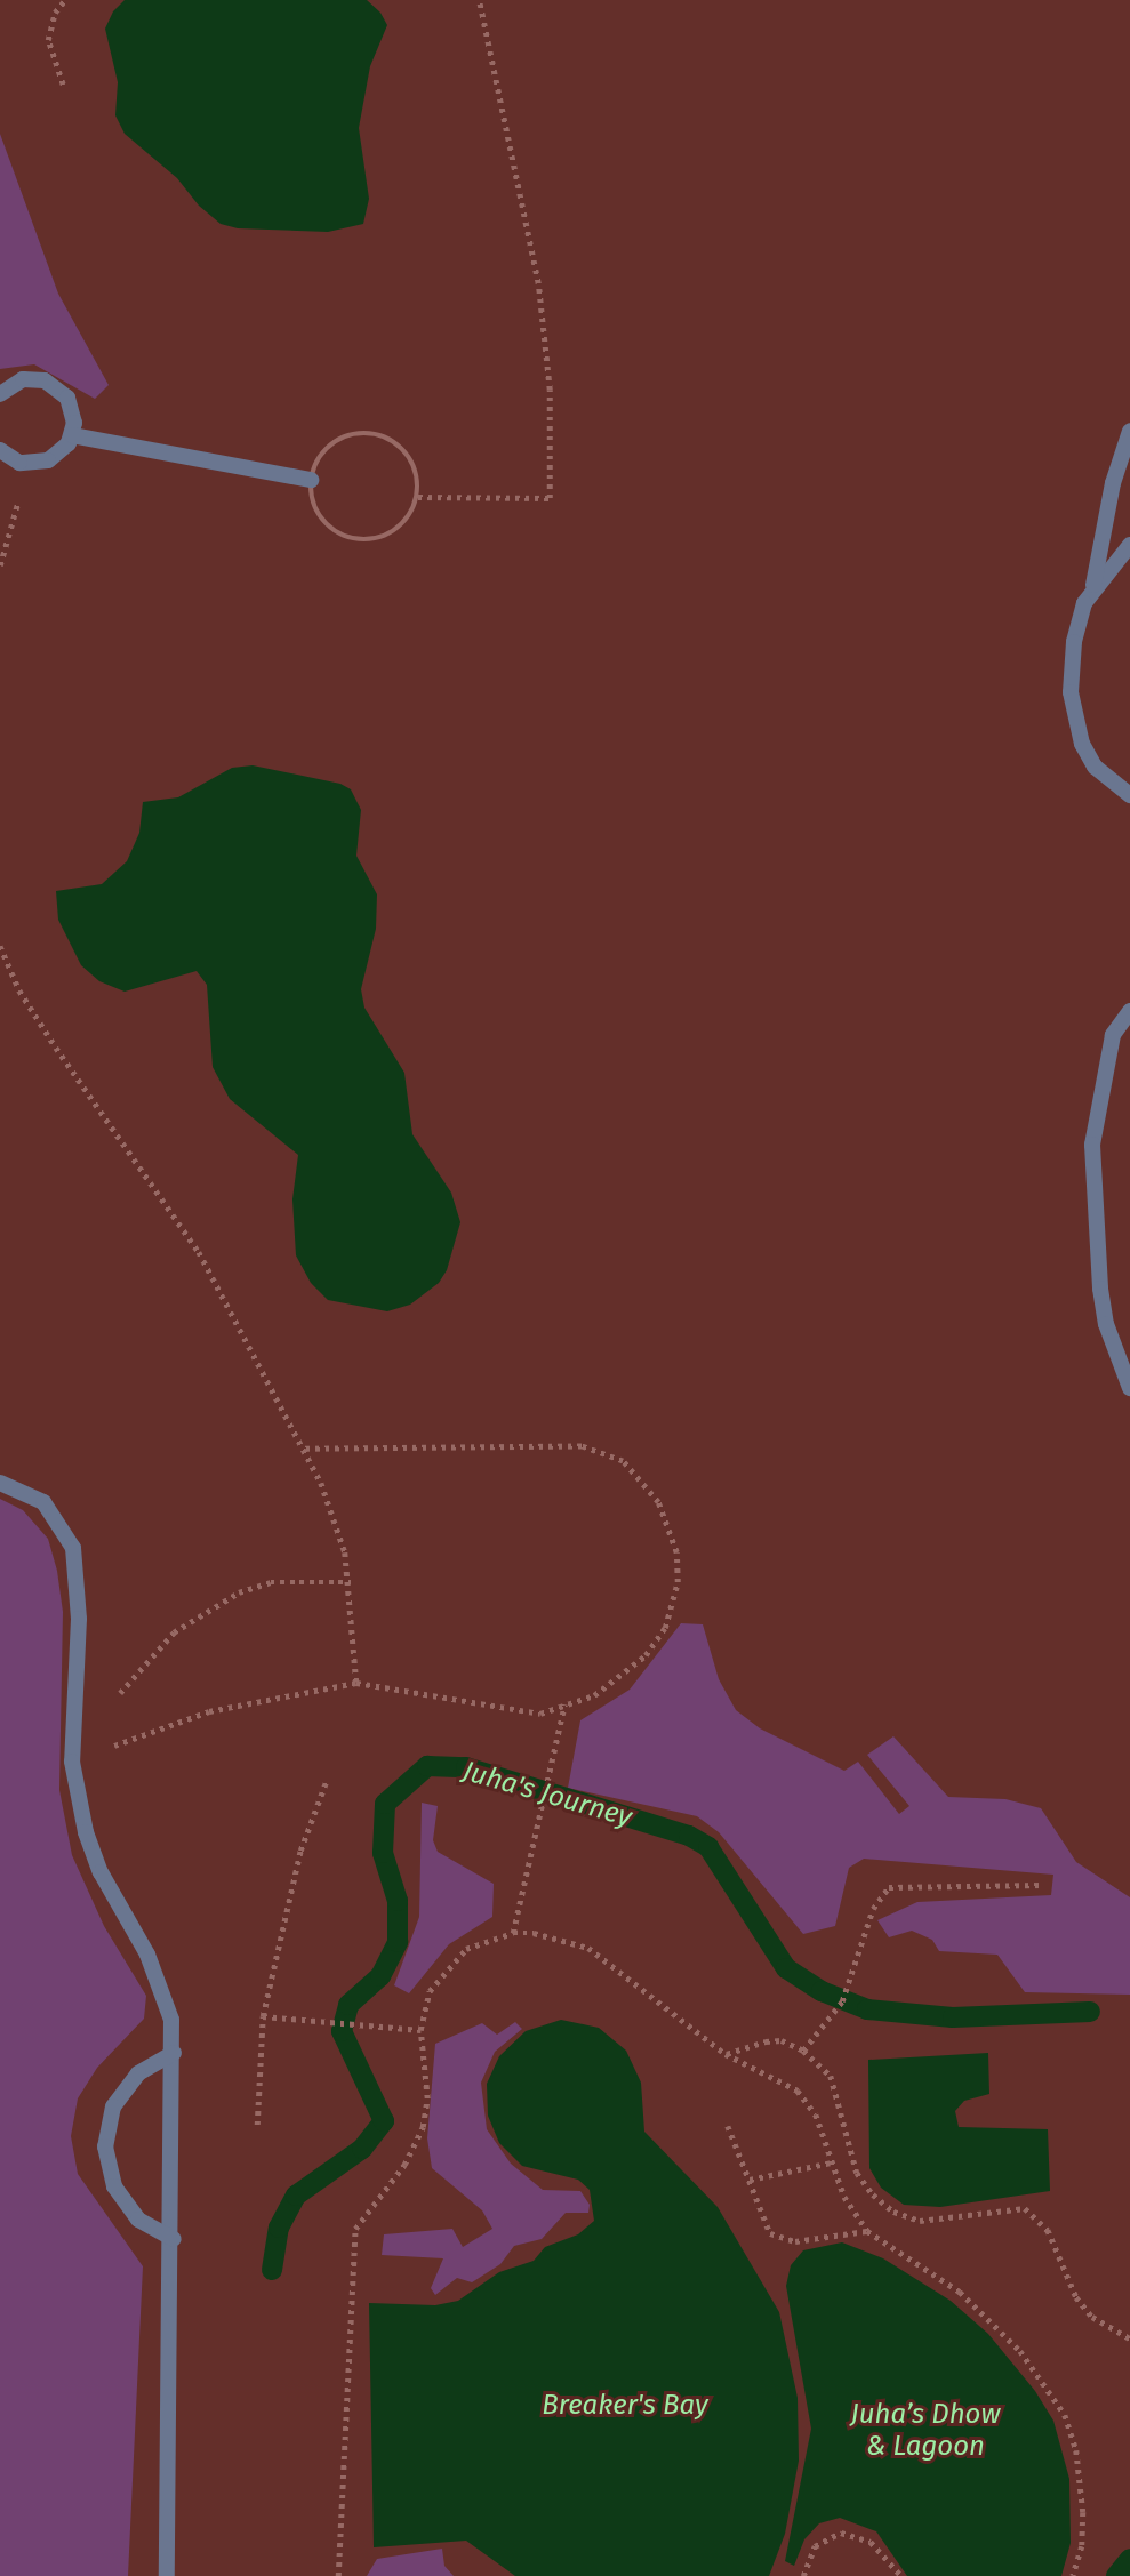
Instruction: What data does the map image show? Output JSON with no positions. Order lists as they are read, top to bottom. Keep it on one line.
{"water":["Juha's Journey","Breaker's Bay","Juha’s Dhow & Lagoon"]}
